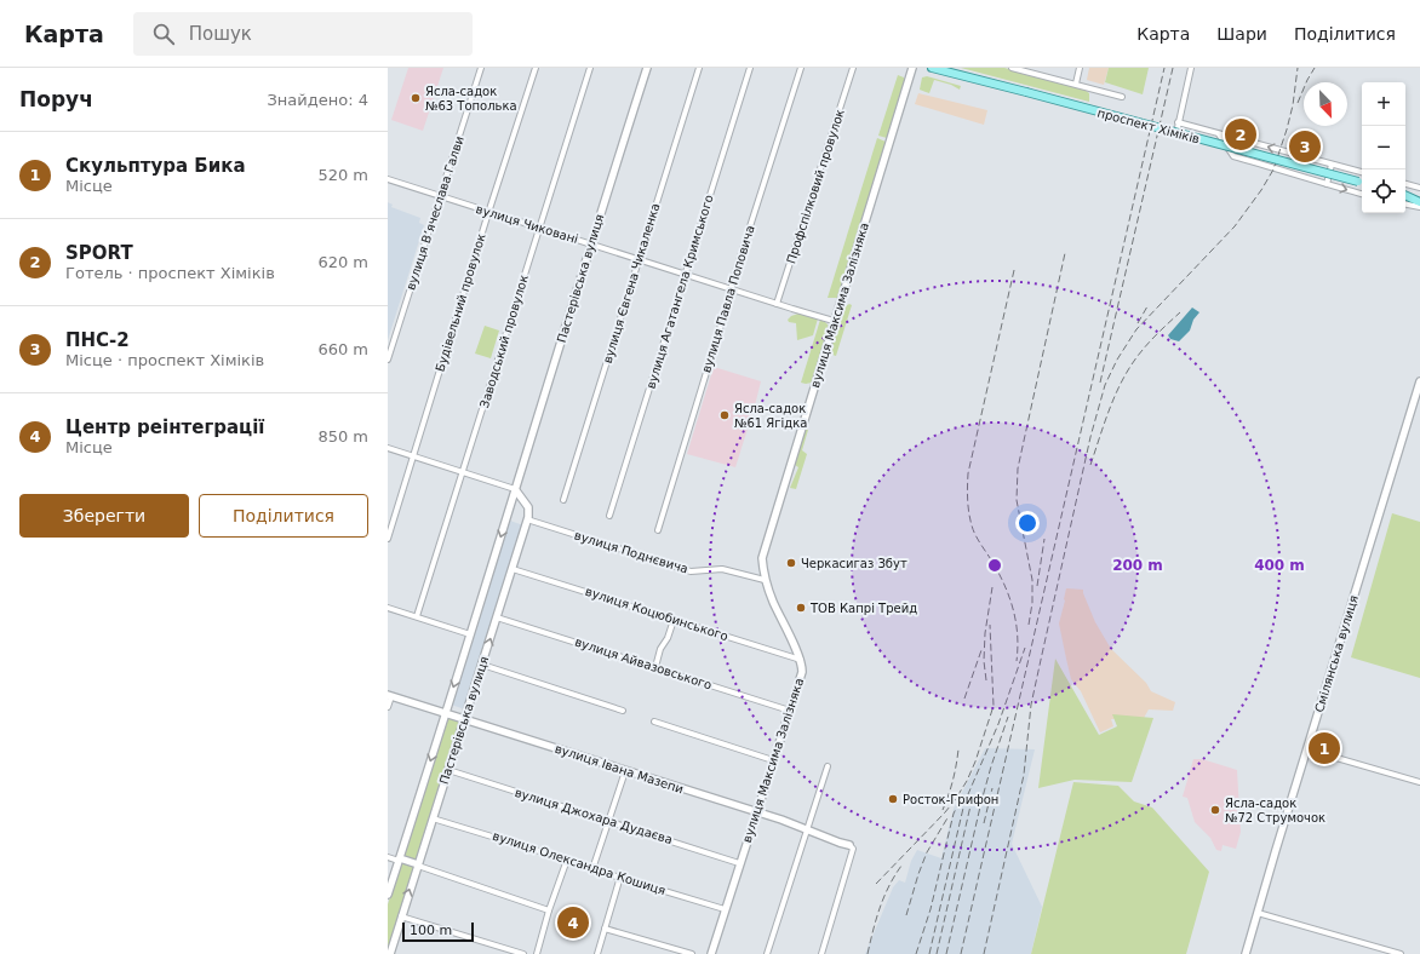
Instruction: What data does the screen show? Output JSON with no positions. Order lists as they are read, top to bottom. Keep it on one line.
{"streets":{"main road":["проспект Хіміків","Пастерівська вулиця","вулиця Максима Залізняка","Смілянська вулиця","вулиця Івана Мазепи"],"street":["Профспілковий провулок","вулиця Вʼячеслава Галви","вулиця Чиковані","вулиця Євгена Чикаленка","вулиця Агатангела Кримського","вулиця Павла Поповича","Будівельний провулок","Заводський провулок","вулиця Поднєвича","вулиця Коцюбинського","вулиця Айвазовського","вулиця Джохара Дудаєва","вулиця Олександра Кошиця"]},"crossings":[["Профспілковий провулок","вулиця Чиковані"],["вулиця Вʼячеслава Галви","вулиця Чиковані"],["вулиця Чиковані","Пастерівська вулиця"],["вулиця Чиковані","вулиця Євгена Чикаленка"],["вулиця Чиковані","вулиця Агатангела Кримського"],["вулиця Чиковані","вулиця Павла Поповича"],["вулиця Чиковані","Будівельний провулок"],["вулиця Чиковані","вулиця Максима Залізняка"],["вулиця Чиковані","Заводський провулок"],["Пастерівська вулиця","вулиця Поднєвича"],["Пастерівська вулиця","вулиця Коцюбинського"],["Пастерівська вулиця","вулиця Айвазовського"],["Пастерівська вулиця","вулиця Івана Мазепи"],["Пастерівська вулиця","вулиця Джохара Дудаєва"],["Пастерівська вулиця","вулиця Олександра Кошиця"],["вулиця Максима Залізняка","вулиця Поднєвича"],["вулиця Максима Залізняка","вулиця Коцюбинського"],["вулиця Максима Залізняка","вулиця Айвазовського"],["вулиця Максима Залізняка","вулиця Івана Мазепи"],["вулиця Максима Залізняка","вулиця Джохара Дудаєва"],["вулиця Максима Залізняка","вулиця Олександра Кошиця"]],"places":["Ясла-садок №63 Тополька","Ясла-садок №61 Ягідка","Черкасигаз Збут","ТОВ Капрі Трейд","Росток-Грифон","Ясла-садок №72 Струмочок"],"scale_bar":"100 m","north":"bottom right","page":{"header":"Карта","search":"Пошук","nav":["Карта","Шари","Поділитися"],"heading":["Поруч","Знайдено: 4"],"map_buttons":["+","−"],"pins":["2","3","1","4"],"list":[{"mark":"1","name":"Cкульптура Бика","note":"Місце","value":"520 m"},{"mark":"2","name":"SPORT","note":"Готель · проспект Хіміків","value":"620 m"},{"mark":"3","name":"ПНС-2","note":"Місце · проспект Хіміків","value":"660 m"},{"mark":"4","name":"Центр реінтеграції","note":"Місце","value":"850 m"}],"buttons":["Зберегти","Поділитися"],"scale":"100 m"},"rings":["200 m","400 m"]}
